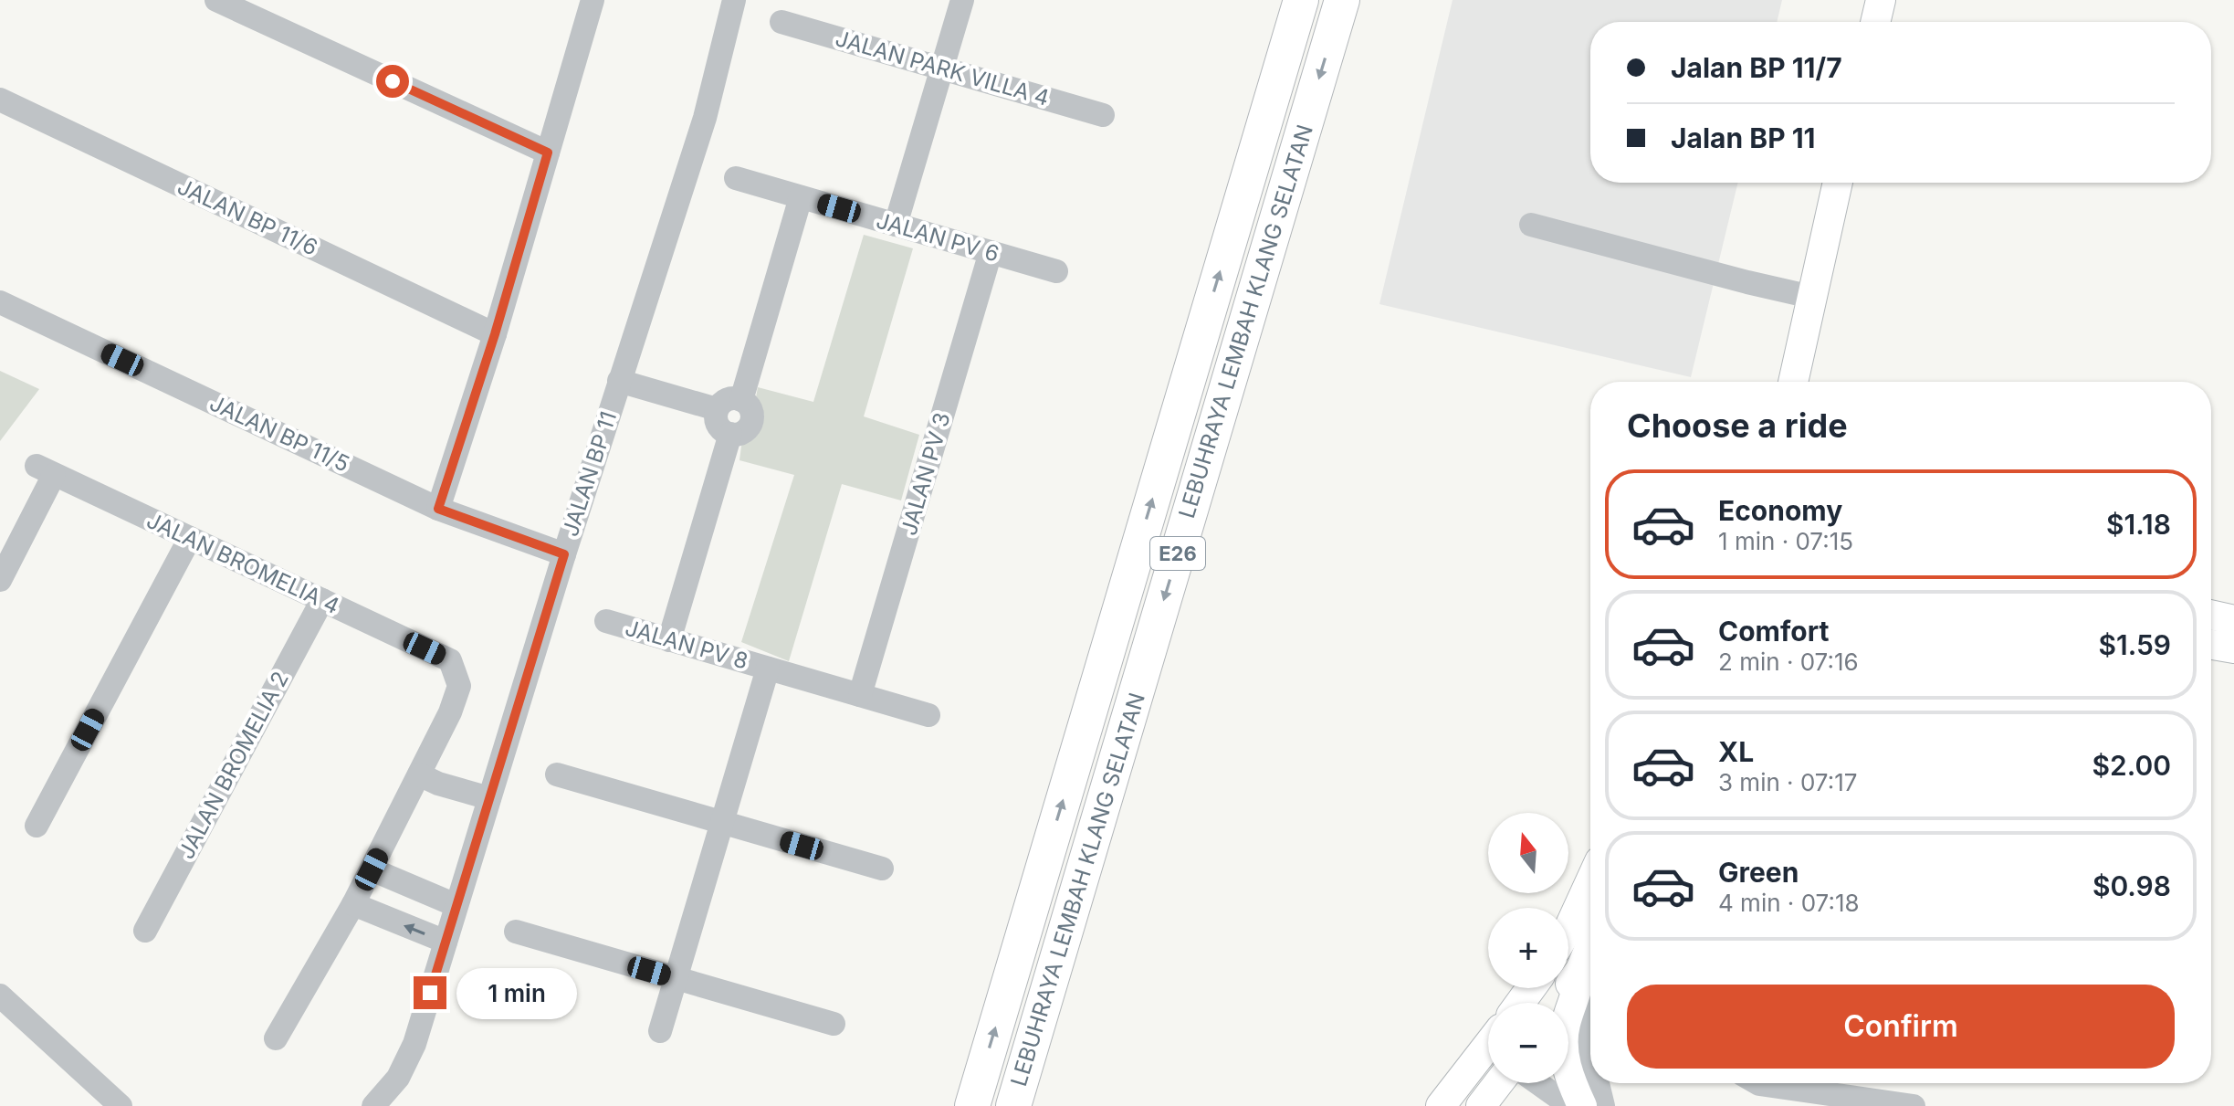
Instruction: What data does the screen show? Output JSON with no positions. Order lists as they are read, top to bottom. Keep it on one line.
{"streets":{"highway":["LEBUHRAYA LEMBAH KLANG SELATAN","E26"],"street":["JALAN PARK VILLA 4","JALAN BP 11/6","JALAN PV 6","JALAN BP 11/5","JALAN BP 11","JALAN PV 3","JALAN BROMELIA 4","JALAN PV 8","JALAN BROMELIA 2"]},"crossings":[["JALAN PV 6","JALAN PV 3"],["JALAN BP 11/5","JALAN BP 11"],["JALAN PV 3","JALAN PV 8"],["JALAN BROMELIA 4","JALAN BROMELIA 2"]],"north":"top","page":{"banner":["Jalan BP 11/7","Jalan BP 11"],"heading":"Choose a ride","list":[{"name":"Economy","note":"1 min · 07:15","value":"$1.18"},{"name":"Comfort","note":"2 min · 07:16","value":"$1.59"},{"name":"XL","note":"3 min · 07:17","value":"$2.00"},{"name":"Green","note":"4 min · 07:18","value":"$0.98"}],"map_buttons":["+","−"],"bubble":"1 min","buttons":"Confirm"}}
